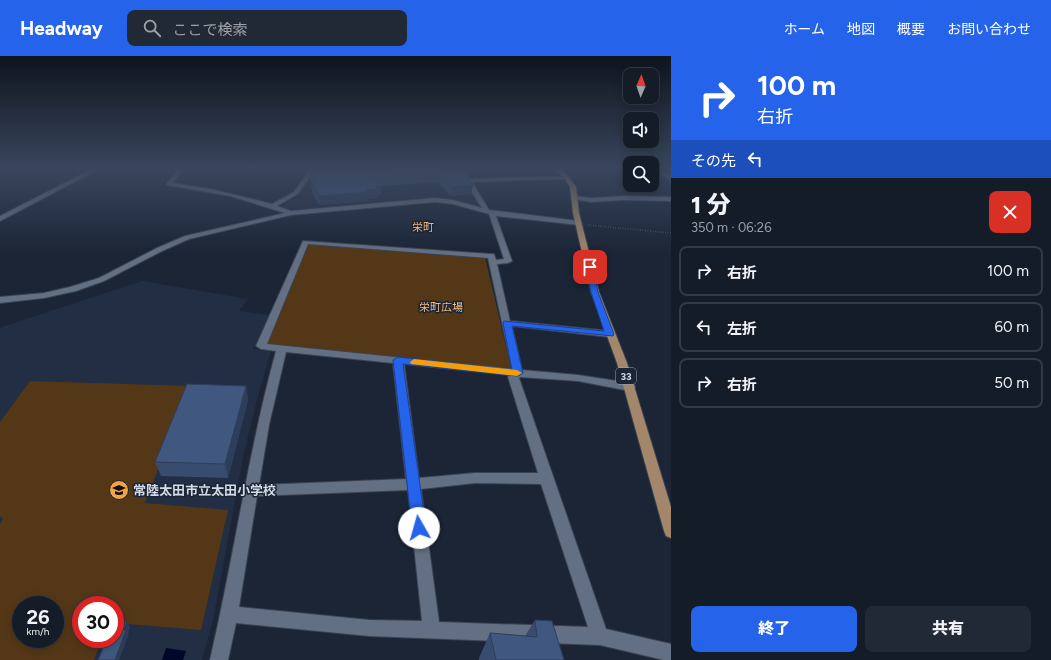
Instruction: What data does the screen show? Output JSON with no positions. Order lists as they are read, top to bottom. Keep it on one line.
{"streets":{"main road":["33"]},"districts":["栄町"],"parks":["栄町広場"],"places":{"school or university":["常陸太田市立太田小学校"]},"north":"top","page":{"header":"Headway","search":"ここで検索","nav":["ホーム","地図","概要","お問い合わせ"],"turn":["100 m","右折"],"then":"その先","heading":["1 分","350 m · 06:26"],"list":[{"name":"右折","value":"100 m"},{"name":"左折","value":"60 m"},{"name":"右折","value":"50 m"}],"speed":"26 km/h","limit":"30","buttons":["終了","共有"]}}
